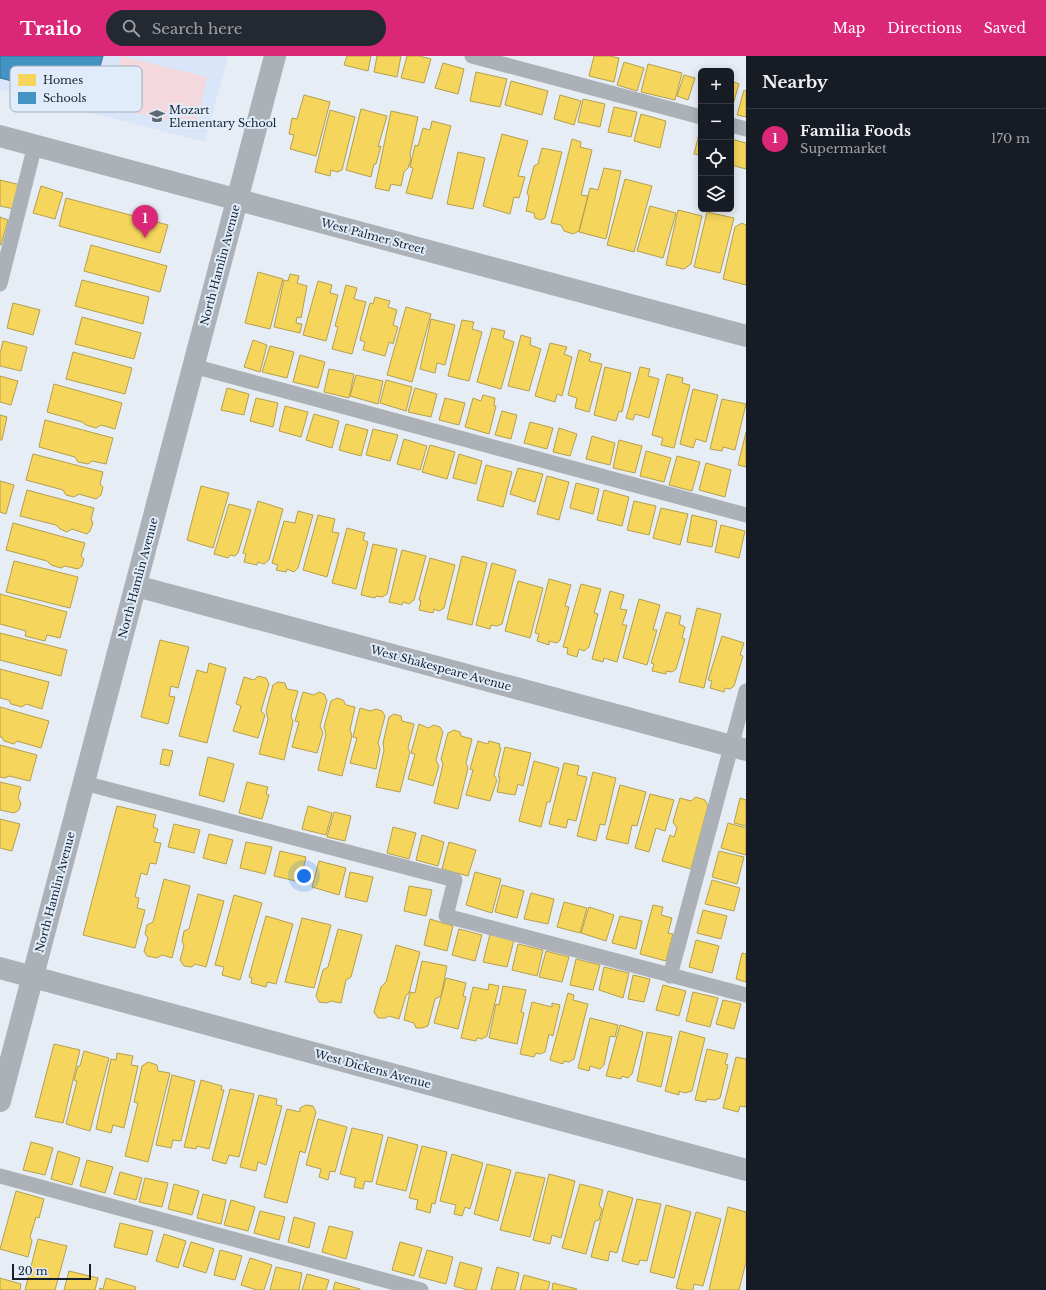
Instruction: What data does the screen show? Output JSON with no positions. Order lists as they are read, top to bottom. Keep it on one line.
{"streets":{"street":["West Palmer Street","North Hamlin Avenue","West Shakespeare Avenue","West Dickens Avenue"]},"crossings":[["West Palmer Street","North Hamlin Avenue"],["North Hamlin Avenue","West Shakespeare Avenue"],["North Hamlin Avenue","West Dickens Avenue"]],"places":{"school or university":["Mozart Elementary School"]},"legend":["Homes","Schools"],"scale_bar":"20 m","page":{"header":"Trailo","search":"Search here","nav":["Map","Directions","Saved"],"heading":"Nearby","map_buttons":["+","−"],"list":[{"mark":"1","name":"Familia Foods","note":"Supermarket","value":"170 m"}],"pins":"1","scale":"20 m"}}
